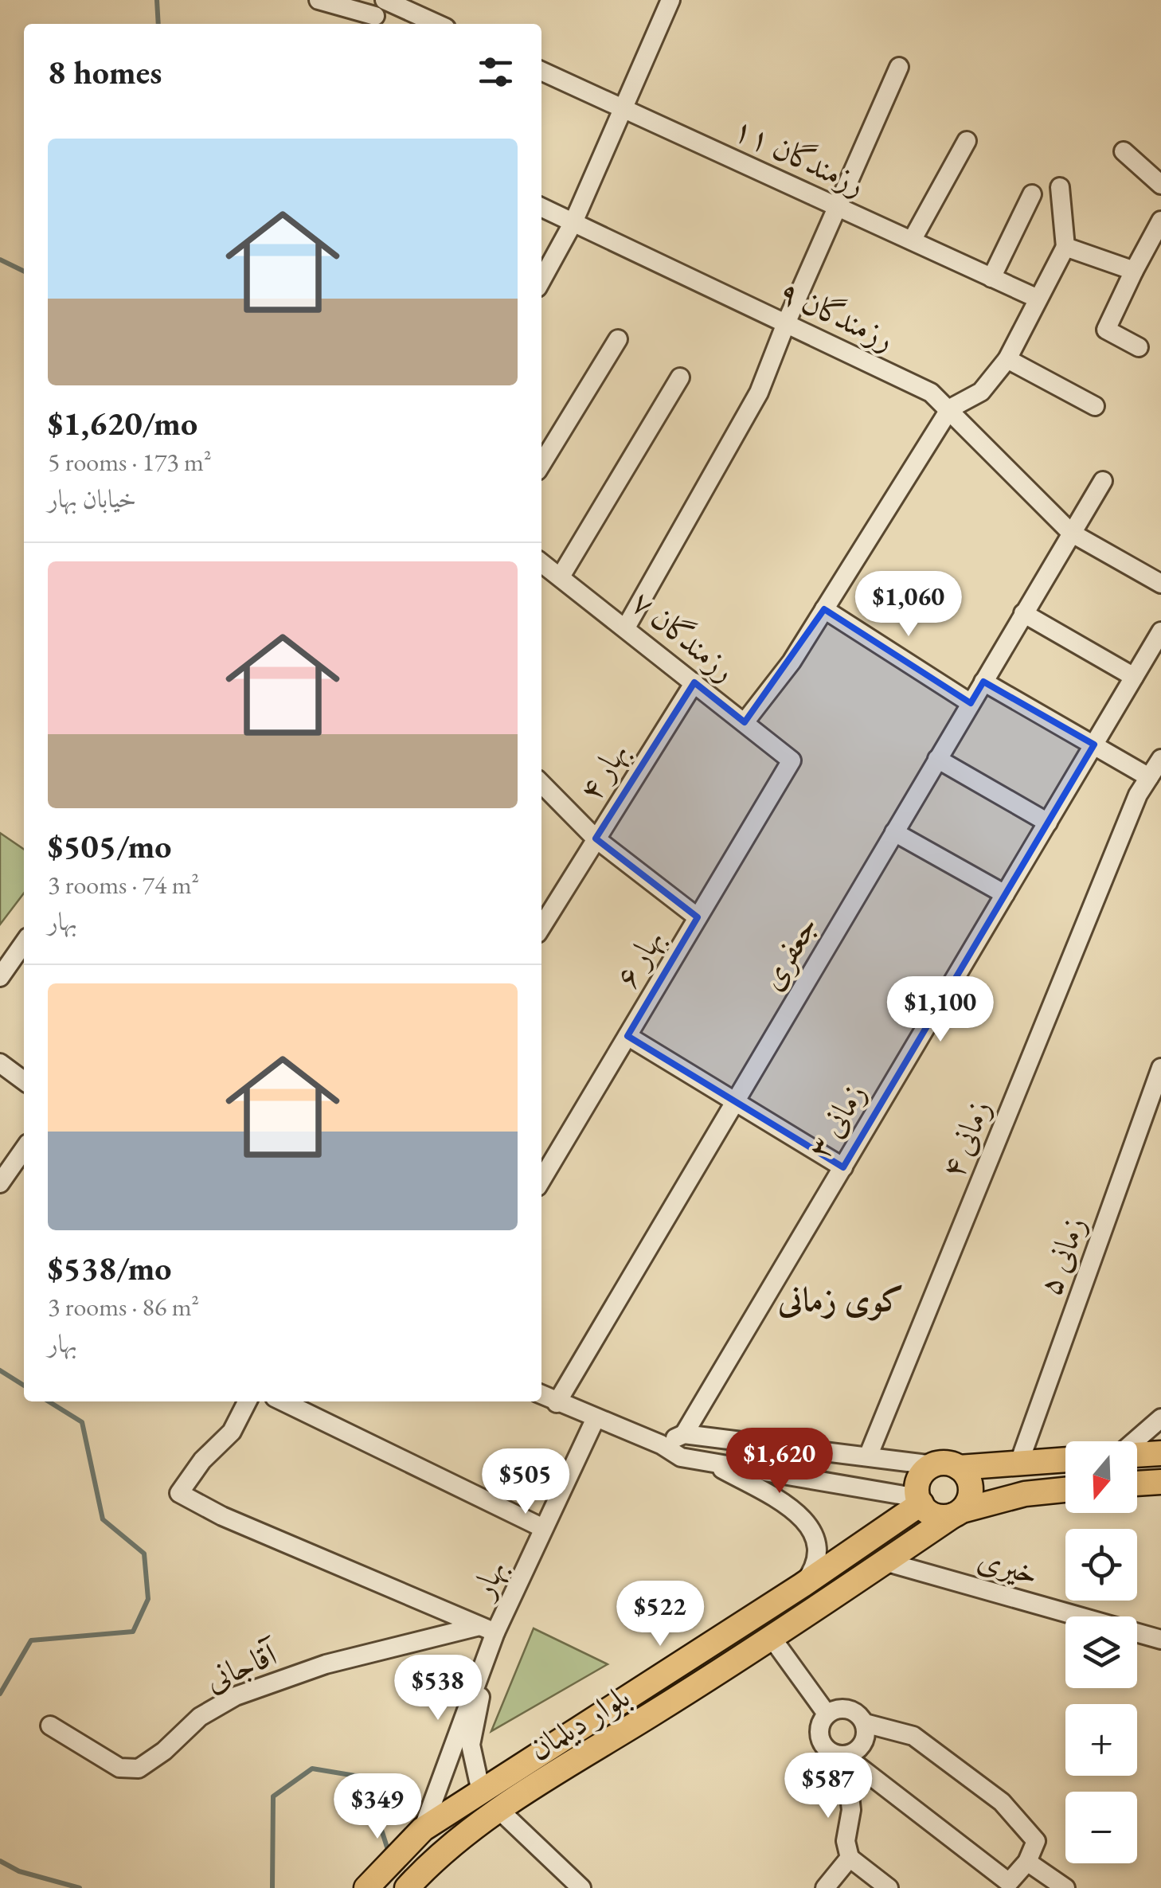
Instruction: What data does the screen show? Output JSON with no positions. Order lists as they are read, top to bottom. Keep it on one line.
{"streets":{"main road":["بلوار دیلمان"],"street":["رزمندگان ۱۱","رزمندگان ۹","رزمندگان ۷","بهار ۴","جعفری","بهار ۶","زمانی ۳","زمانی ۴","زمانی ۵","خیری","بهار","آقاجانی"]},"crossings":[["رزمندگان ۹","جعفری"],["رزمندگان ۷","بهار ۴"],["رزمندگان ۷","بهار ۶"],["خیری","بلوار دیلمان"],["بهار","آقاجانی"],["بهار","بلوار دیلمان"]],"districts":["کوی زمانی"],"north":"bottom","page":{"heading":"8 homes","list":[{"name":"$1,620/mo","note":"5 rooms · 173 m² · خیابان بهار"},{"name":"$505/mo","note":"3 rooms · 74 m² · بهار"},{"name":"$538/mo","note":"3 rooms · 86 m² · بهار"}],"price":["$1,060","$1,100","$1,620","$505","$522","$538","$587","$349"],"map_buttons":["+","−"]}}
